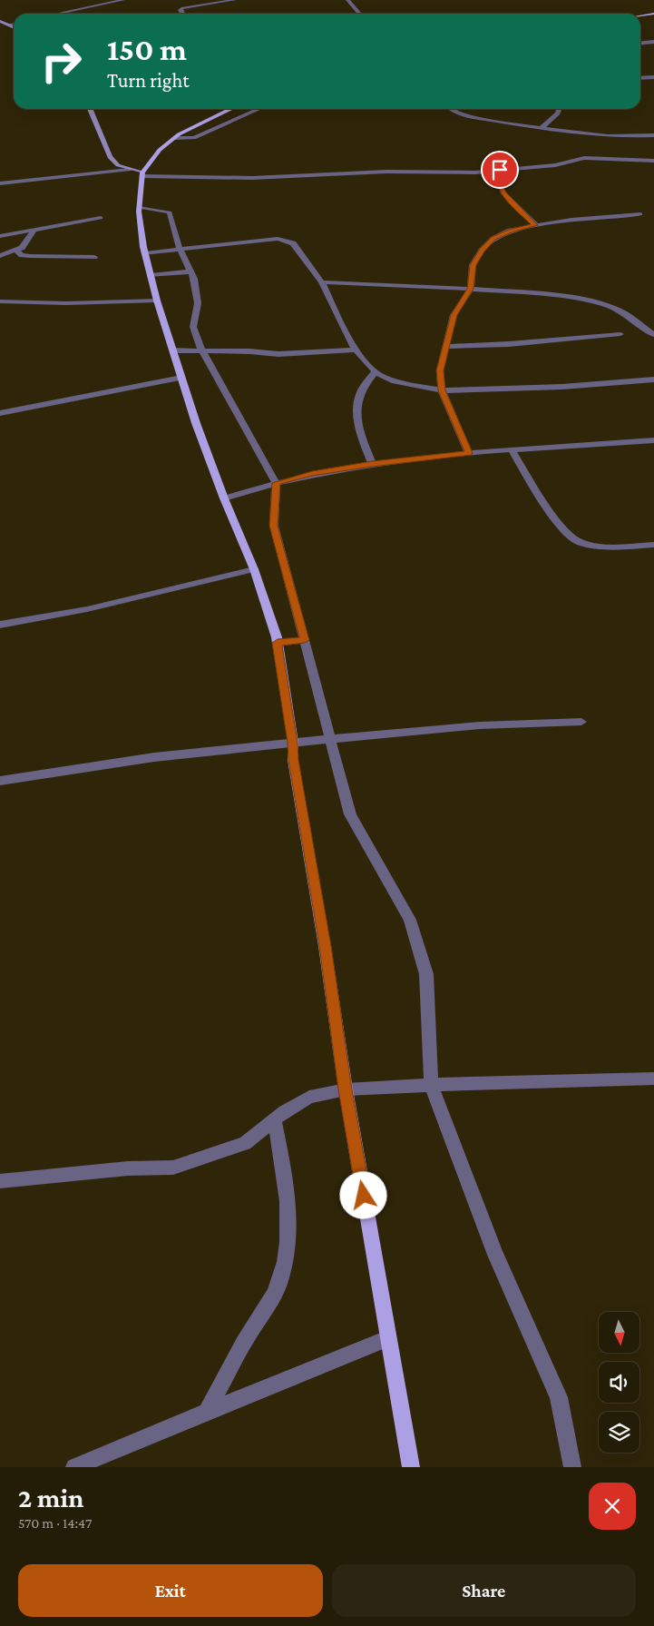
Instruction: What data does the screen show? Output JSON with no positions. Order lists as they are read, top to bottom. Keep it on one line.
{"north":"bottom","page":{"turn":["150 m","Turn right"],"heading":["2 min","570 m · 14:47"],"buttons":["Exit","Share"]}}
